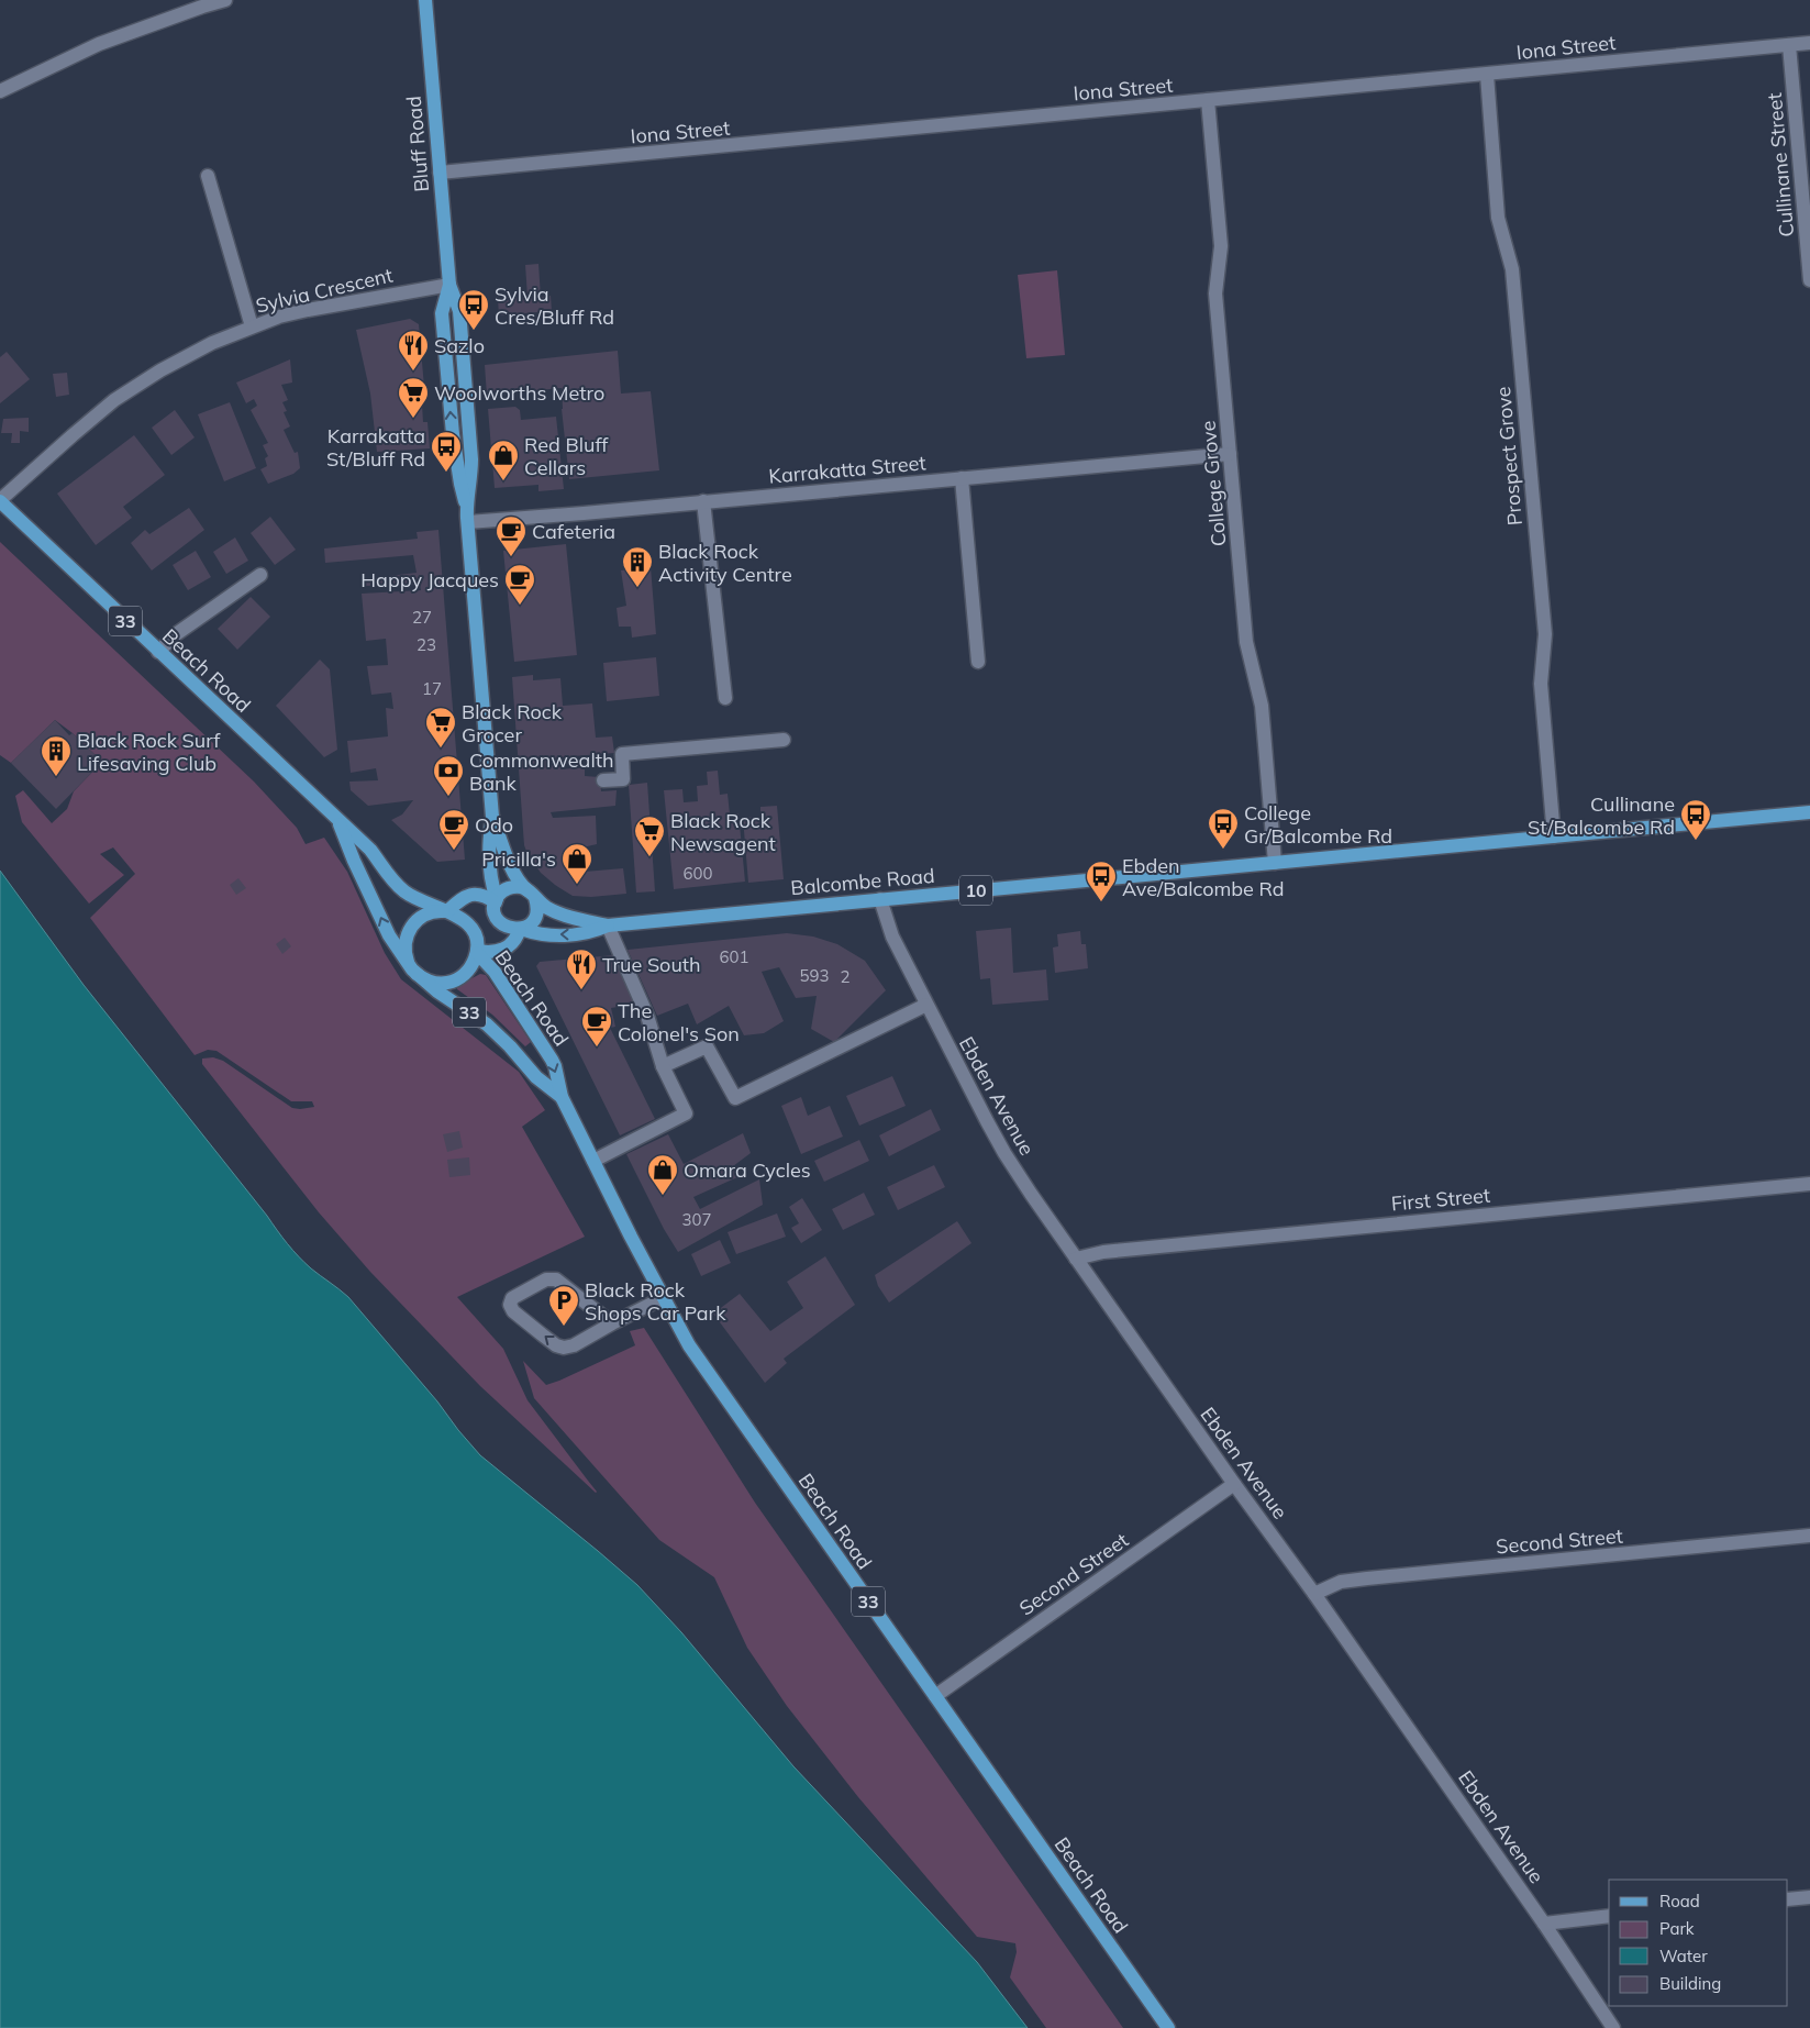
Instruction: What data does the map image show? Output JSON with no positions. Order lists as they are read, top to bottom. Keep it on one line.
{"streets":{"main road":["Bluff Road","33","Beach Road","Balcombe Road","10"],"street":["Iona Street","Cullinane Street","Sylvia Crescent","Prospect Grove","Karrakatta Street","College Grove","Ebden Avenue","First Street","Second Street"]},"crossings":[["Iona Street","Bluff Road"],["Iona Street","Cullinane Street"],["Iona Street","Prospect Grove"],["Iona Street","College Grove"],["Bluff Road","Sylvia Crescent"],["Bluff Road","Karrakatta Street"],["Bluff Road","Balcombe Road"],["Sylvia Crescent","Beach Road"],["Prospect Grove","Balcombe Road"],["Karrakatta Street","College Grove"],["College Grove","Balcombe Road"],["Beach Road","Second Street"],["Balcombe Road","Ebden Avenue"],["Ebden Avenue","First Street"],["Ebden Avenue","Second Street"]],"places":{"bus stop":["Sylvia Cres/Bluff Rd","Karrakatta St/Bluff Rd","Cullinane St/Balcombe Rd","College Gr/Balcombe Rd","Ebden Ave/Balcombe Rd"],"restaurant":["Sazlo","True South"],"supermarket":["Woolworths Metro","Black Rock Grocer","Black Rock Newsagent"],"shop":["Red Bluff Cellars","Pricilla's","Omara Cycles"],"cafe":["Cafeteria","Happy Jacques","Odo","The Colonel's Son"],"building":["Black Rock Activity Centre","Black Rock Surf Lifesaving Club"],"bank":["Commonwealth Bank"],"parking":["Black Rock Shops Car Park"]},"house_numbers":["27","23","17","600","601","593","2","307"],"legend":["Road","Park","Water","Building"]}
